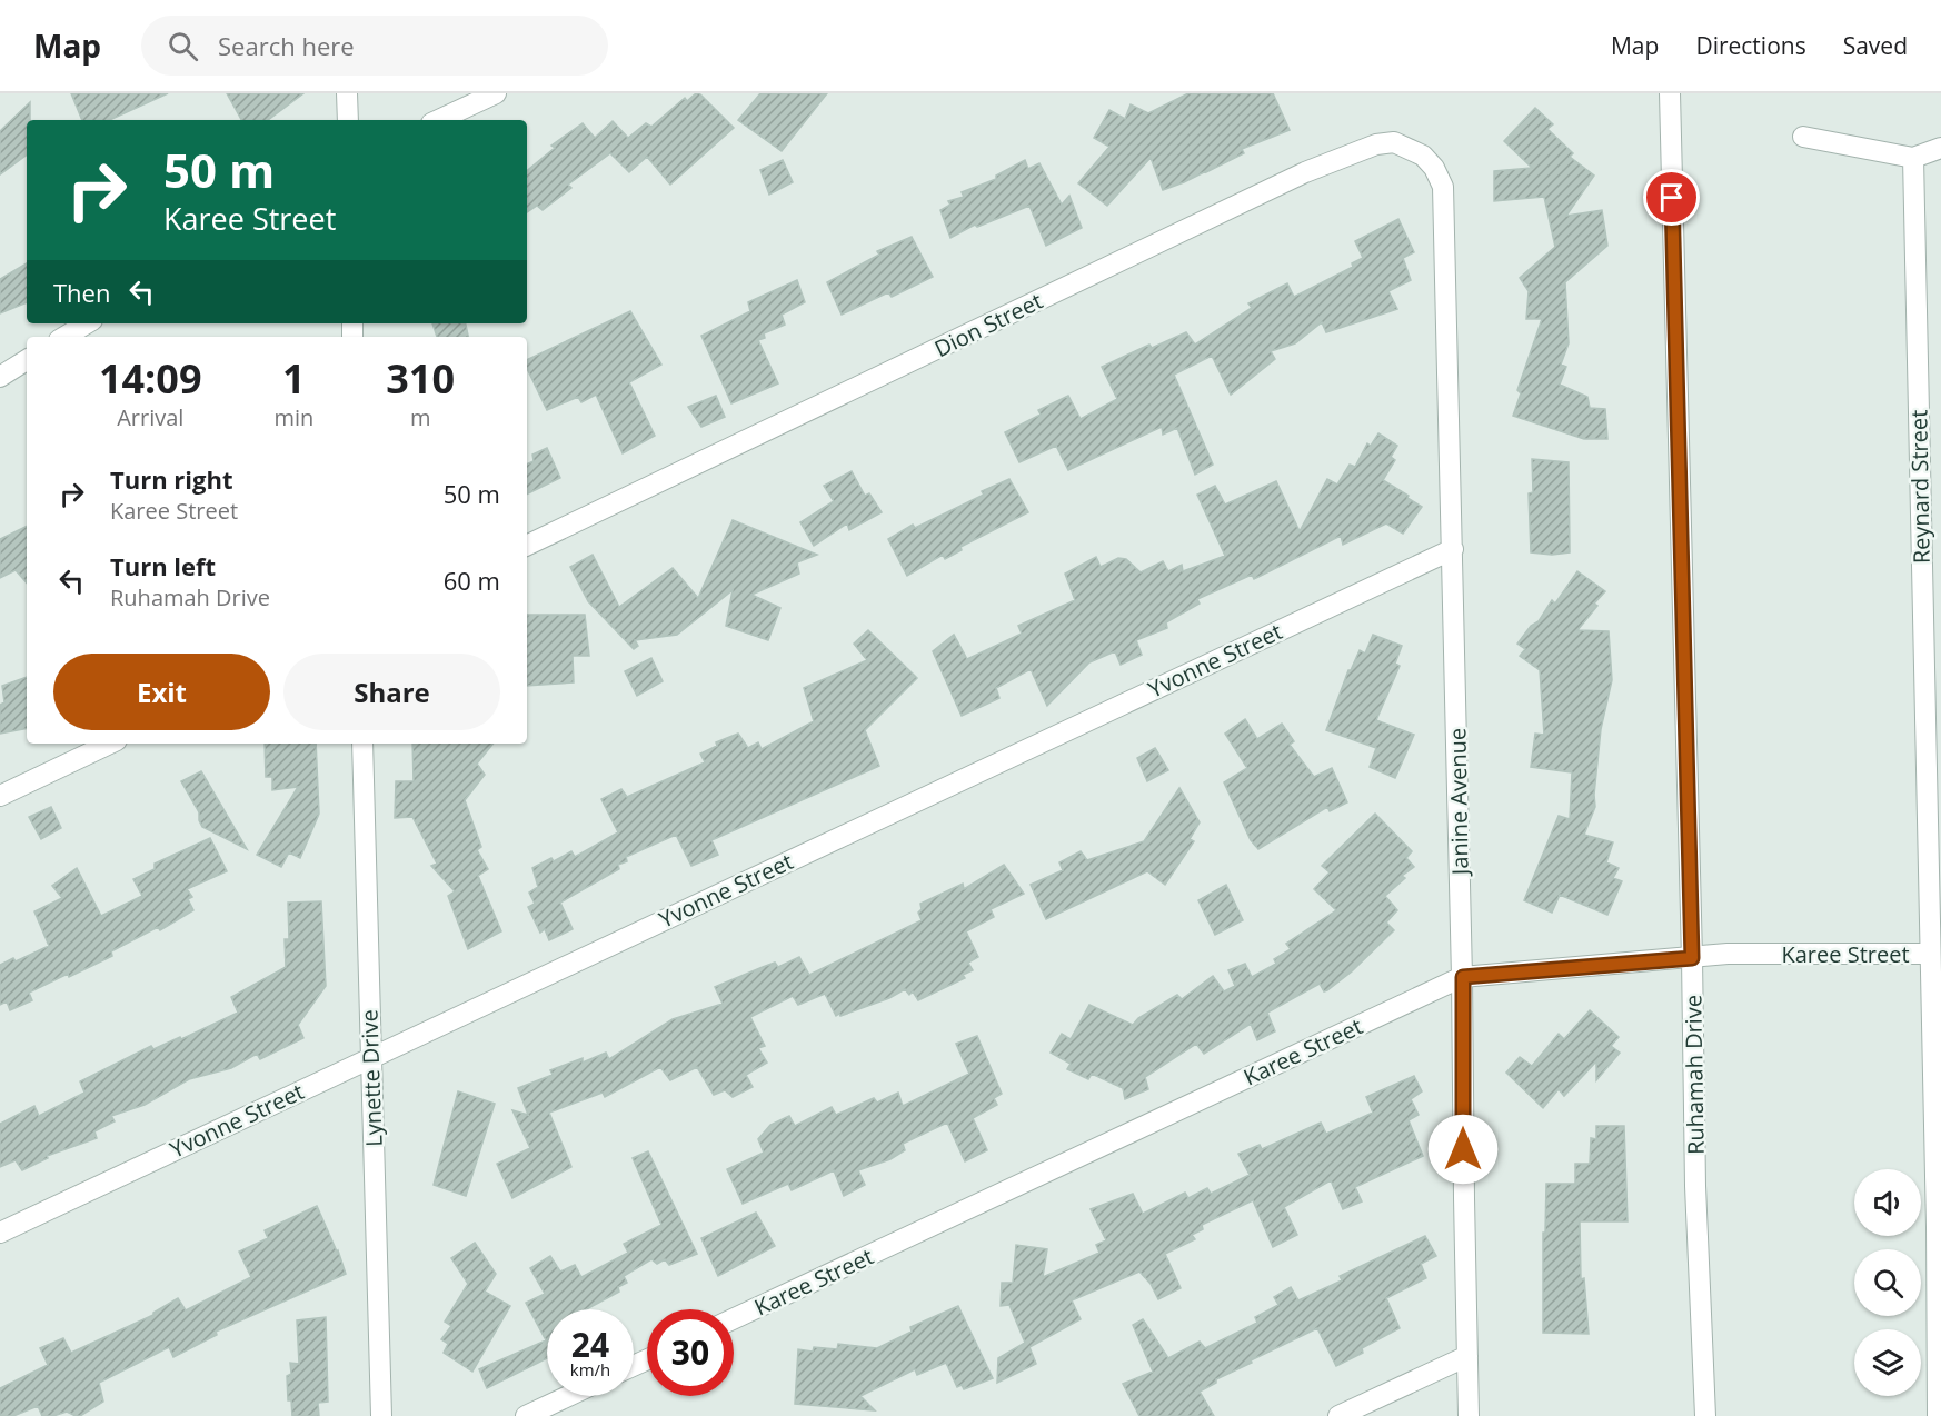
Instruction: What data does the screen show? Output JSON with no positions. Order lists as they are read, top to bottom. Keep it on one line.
{"streets":{"street":["Dion Street","Reynard Street","Yvonne Street","Janine Avenue","Karee Street","Ruhamah Drive","Lynette Drive"]},"crossings":[["Dion Street","Janine Avenue"],["Reynard Street","Karee Street"],["Yvonne Street","Janine Avenue"],["Yvonne Street","Lynette Drive"],["Janine Avenue","Karee Street"],["Karee Street","Ruhamah Drive"]],"page":{"header":"Map","search":"Search here","nav":["Map","Directions","Saved"],"turn":["50 m","Karee Street"],"then":"Then","eta":["14:09","Arrival","1","min","310","m"],"list":[{"name":"Turn right","note":"Karee Street","value":"50 m"},{"name":"Turn left","note":"Ruhamah Drive","value":"60 m"}],"buttons":["Exit","Share"],"speed":"24 km/h","limit":"30"}}
